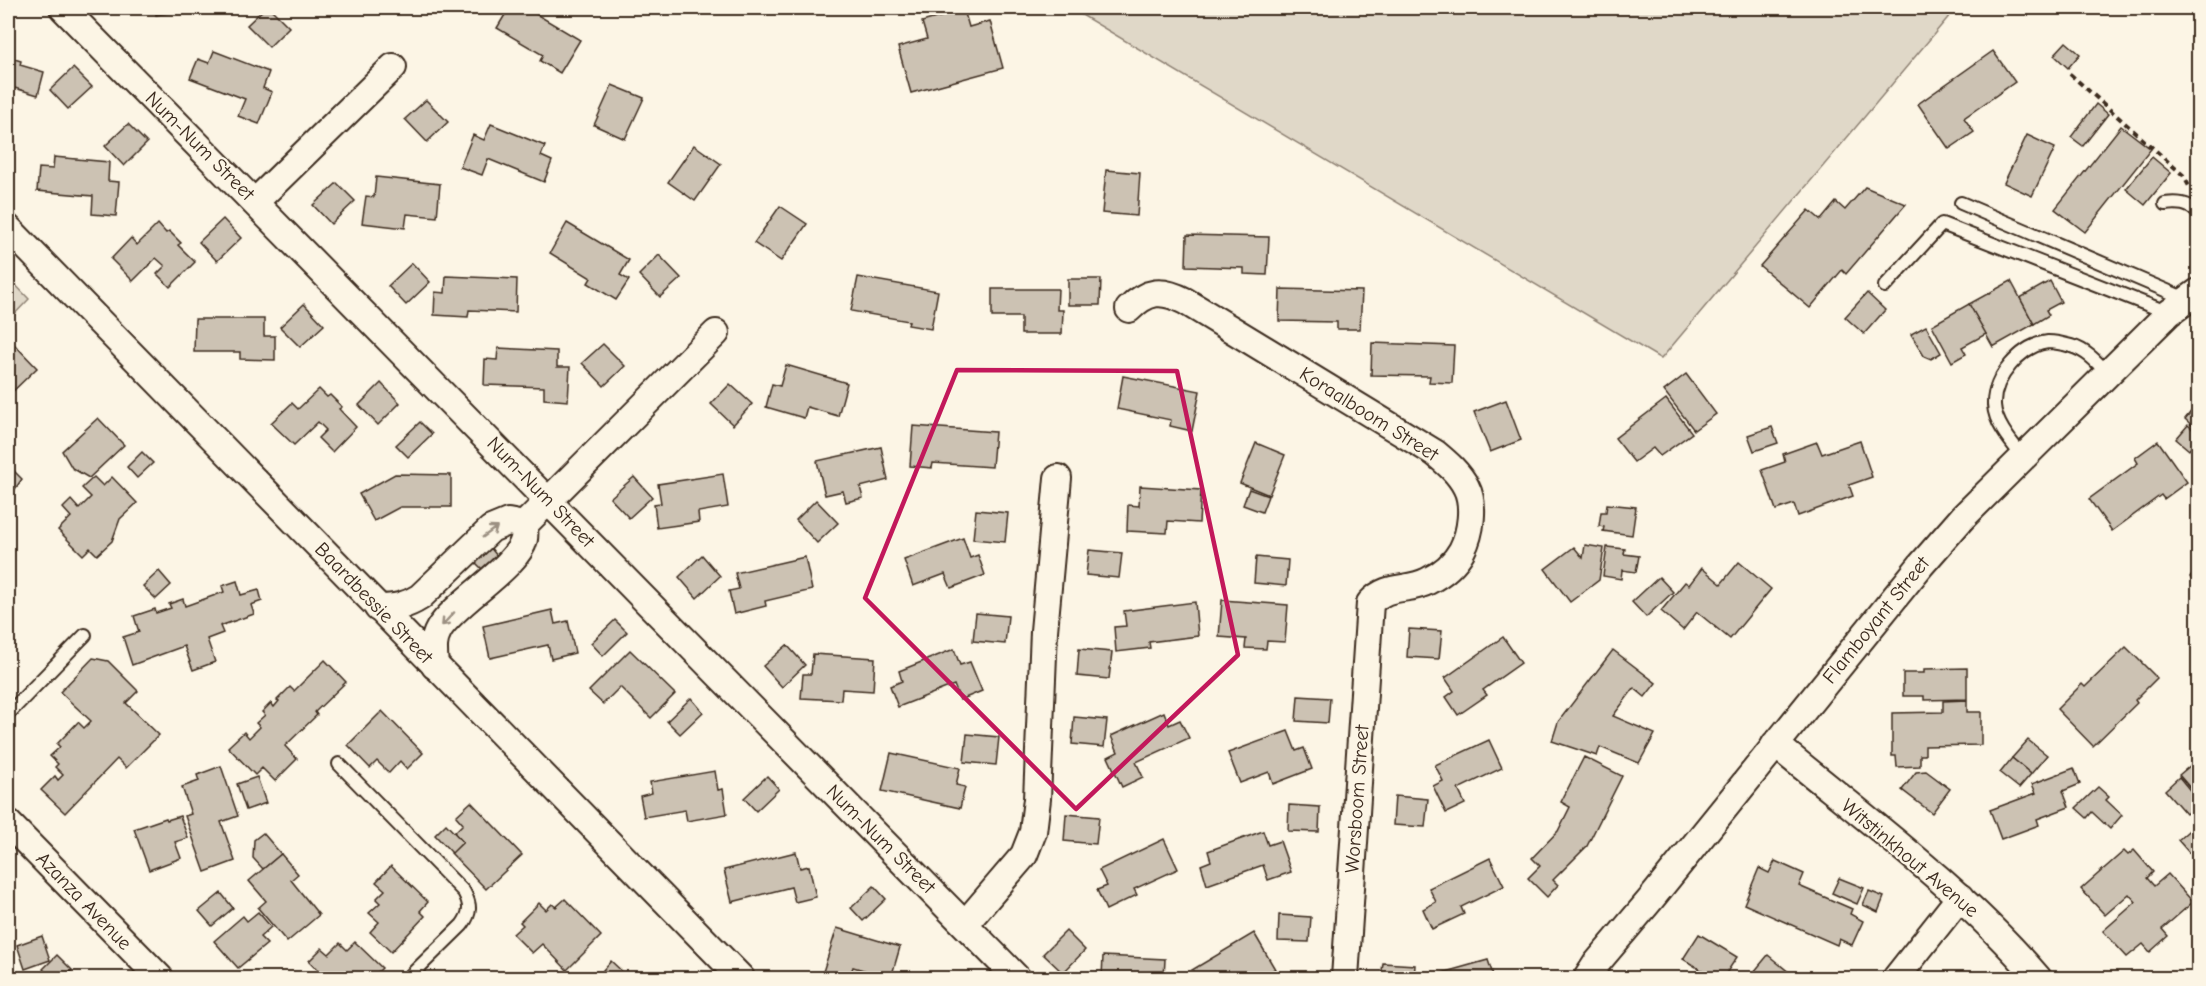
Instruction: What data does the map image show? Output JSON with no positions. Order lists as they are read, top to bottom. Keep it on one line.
{"streets":{"street":["Num-Num Street","Koraalboom Street","Baardbessie Street","Flamboyant Street","Worsboom Street","Witstinkhout Avenue","Azanza Avenue"]},"crossings":[["Koraalboom Street","Worsboom Street"],["Flamboyant Street","Witstinkhout Avenue"]]}
